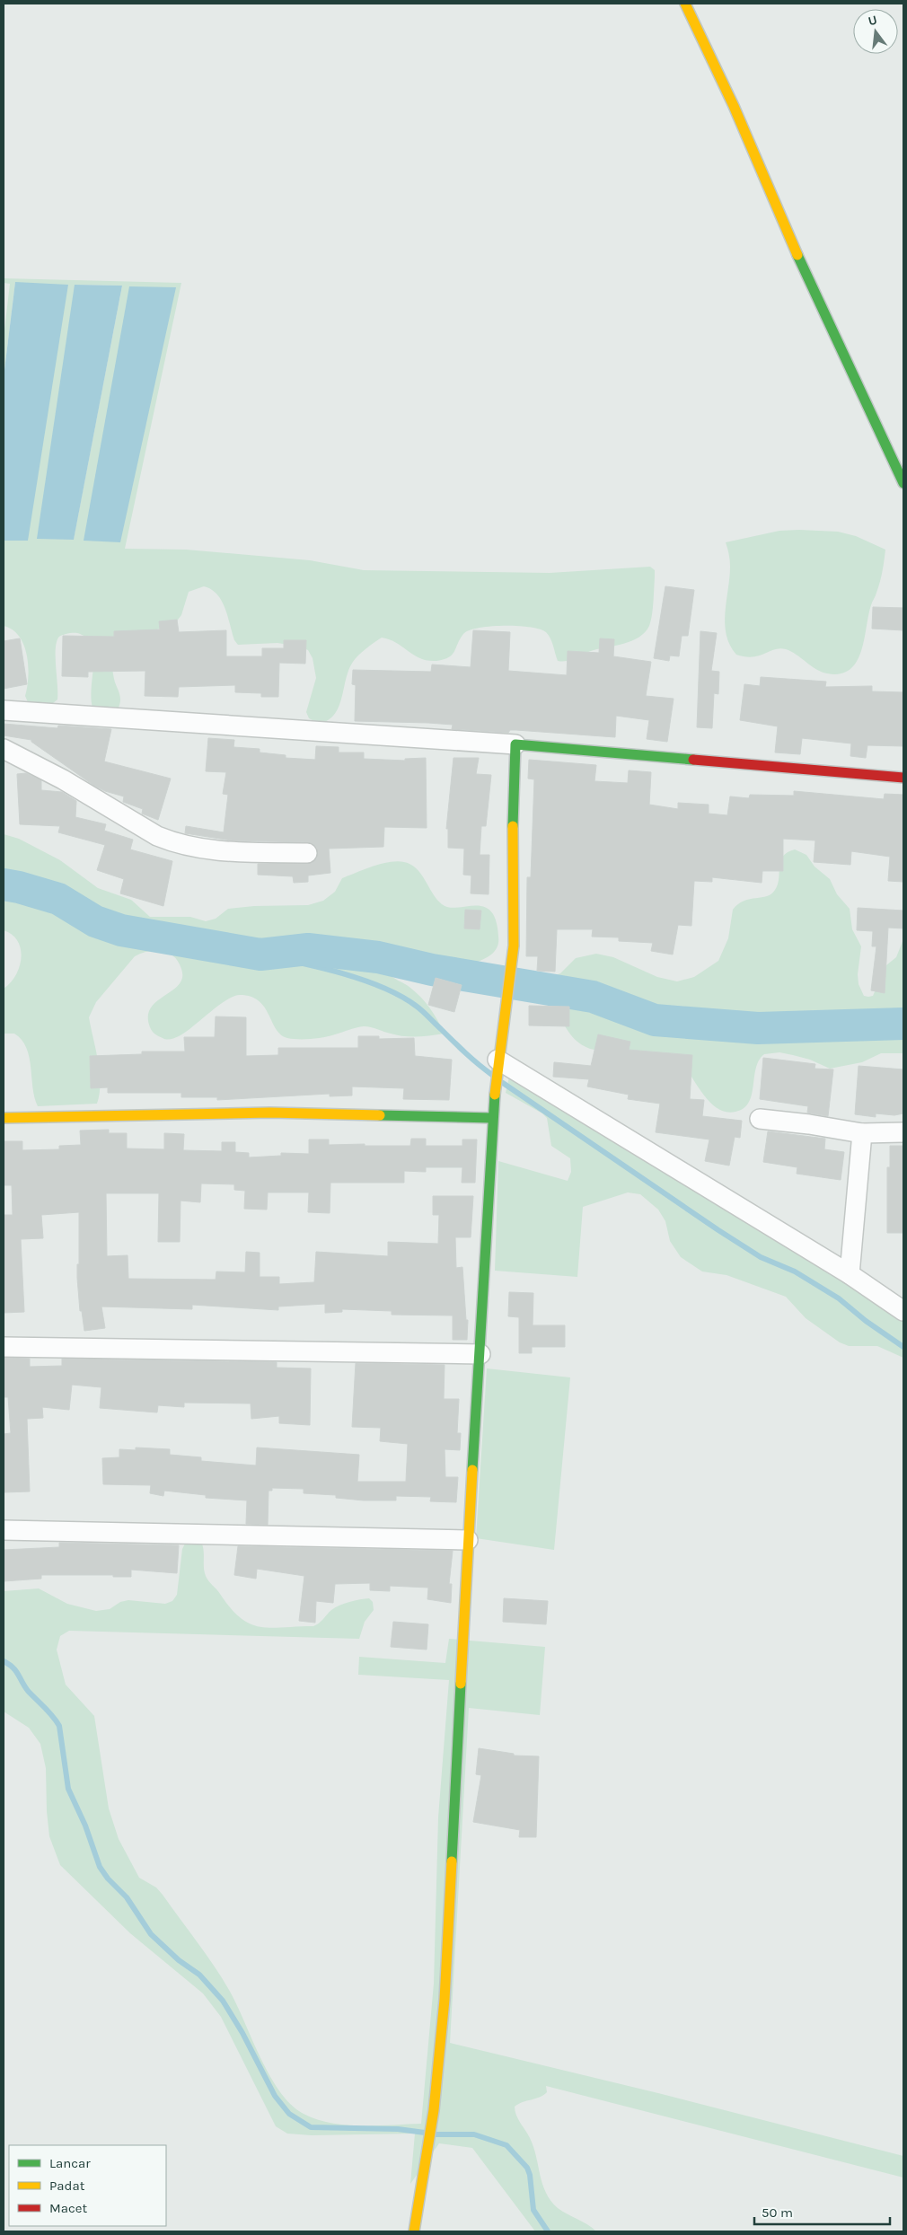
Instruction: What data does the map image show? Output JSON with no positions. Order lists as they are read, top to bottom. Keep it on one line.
{"legend":["Lancar","Padat","Macet"],"scale_bar":"50 m","north":"top"}
